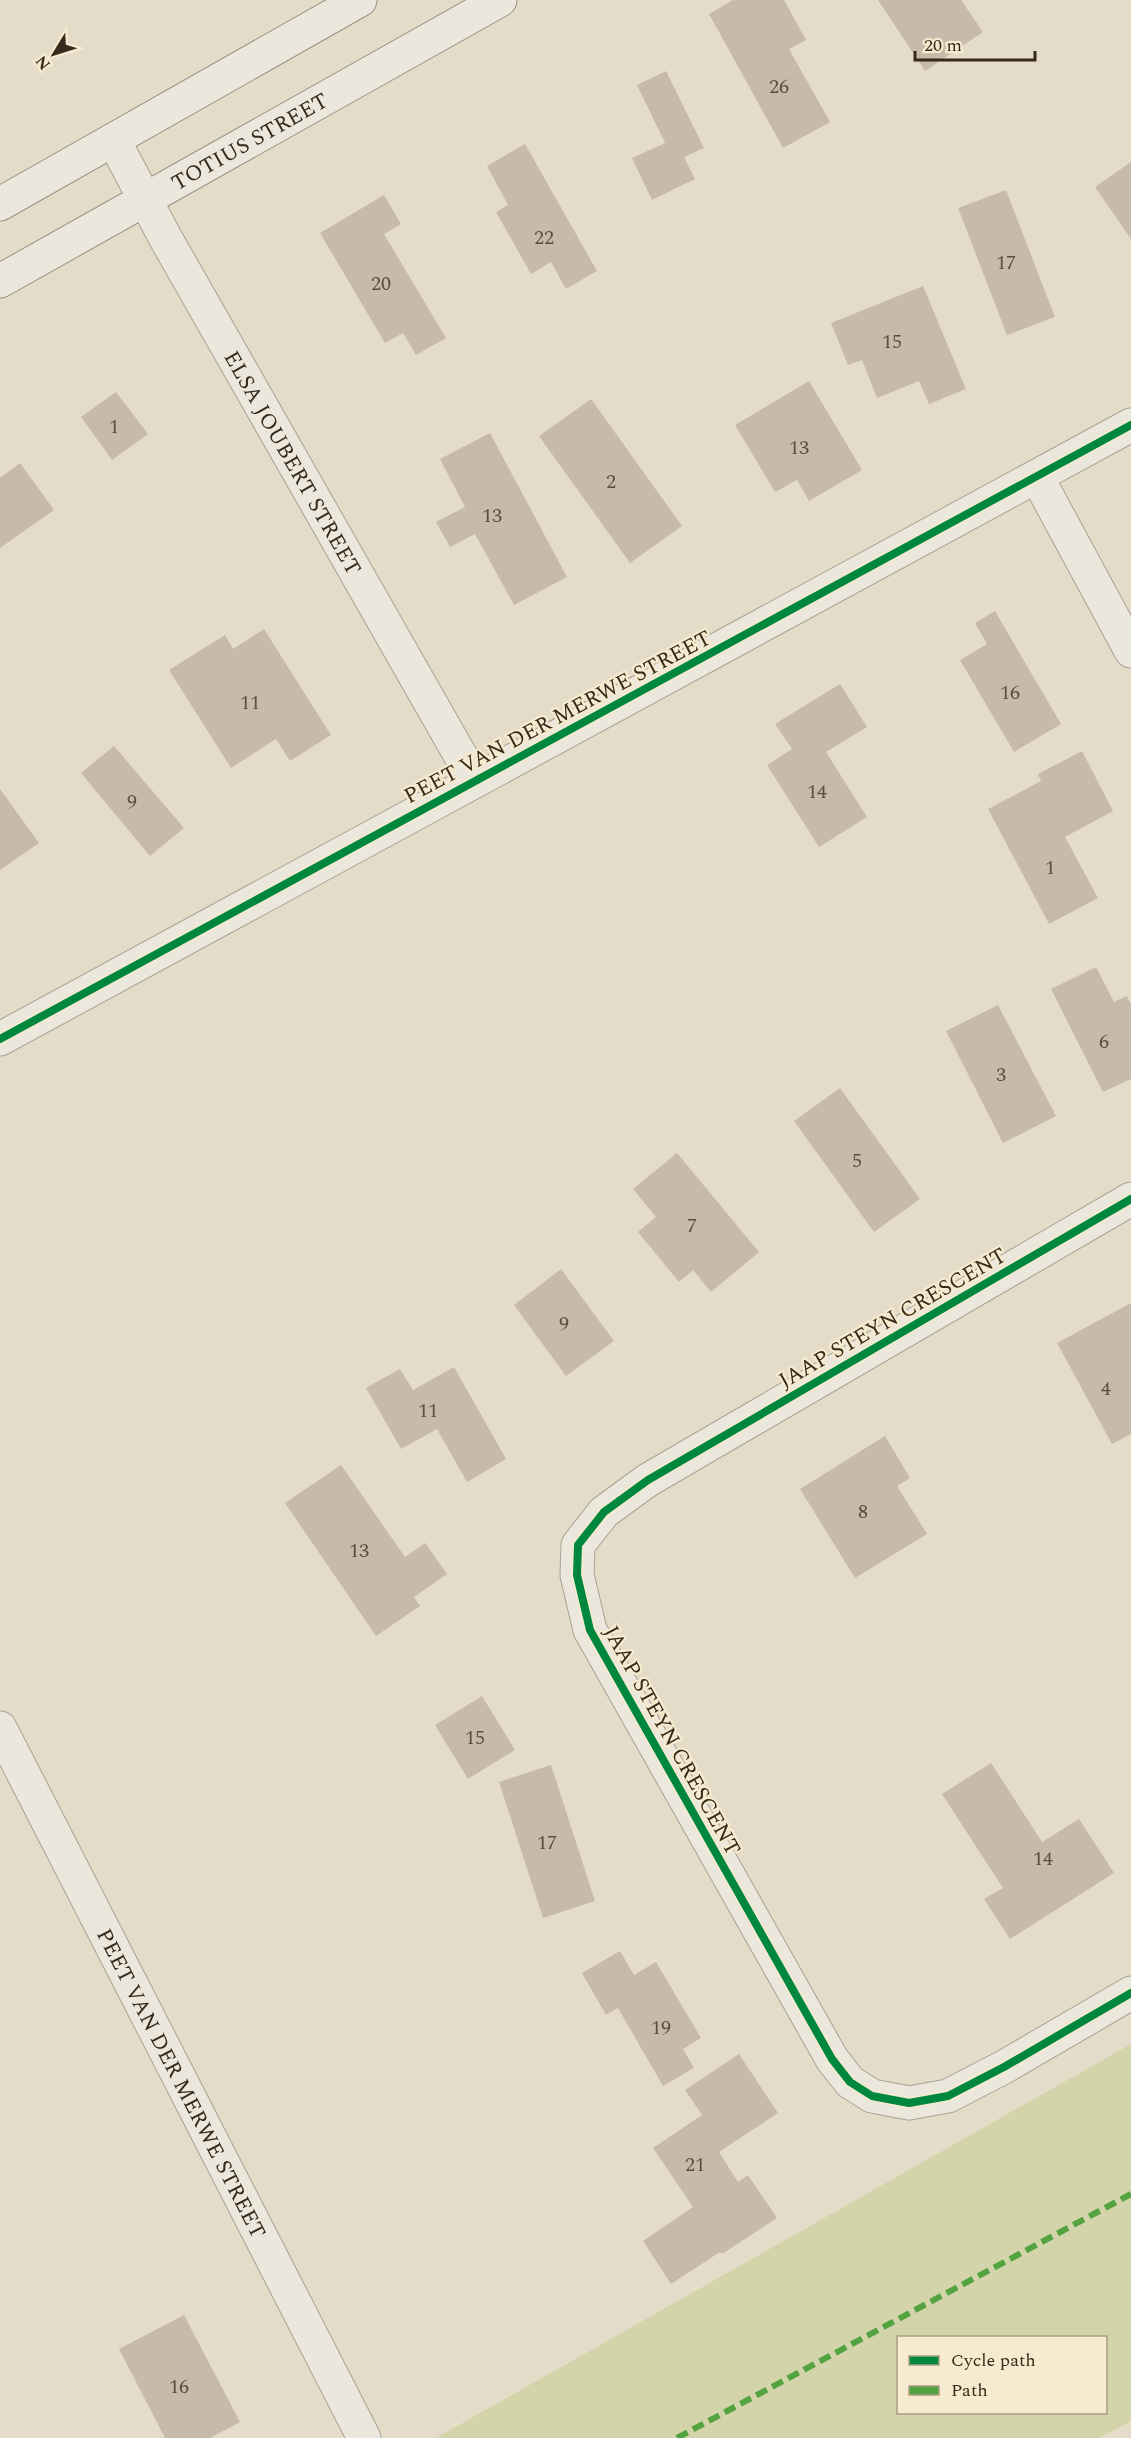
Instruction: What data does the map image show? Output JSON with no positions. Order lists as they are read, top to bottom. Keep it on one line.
{"streets":{"street":["TOTIUS STREET","ELSA JOUBERT STREET","PEET VAN DER MERWE STREET","JAAP STEYN CRESCENT"]},"crossings":[["TOTIUS STREET","ELSA JOUBERT STREET"],["ELSA JOUBERT STREET","PEET VAN DER MERWE STREET"]],"house_numbers":["26","22","17","20","15","1","13","2","13","16","11","14","9","1","6","3","5","7","9","4","11","8","13","15","17","14","19","21","16"],"legend":["Cycle path","Path"],"scale_bar":"20 m","north":"bottom left"}
